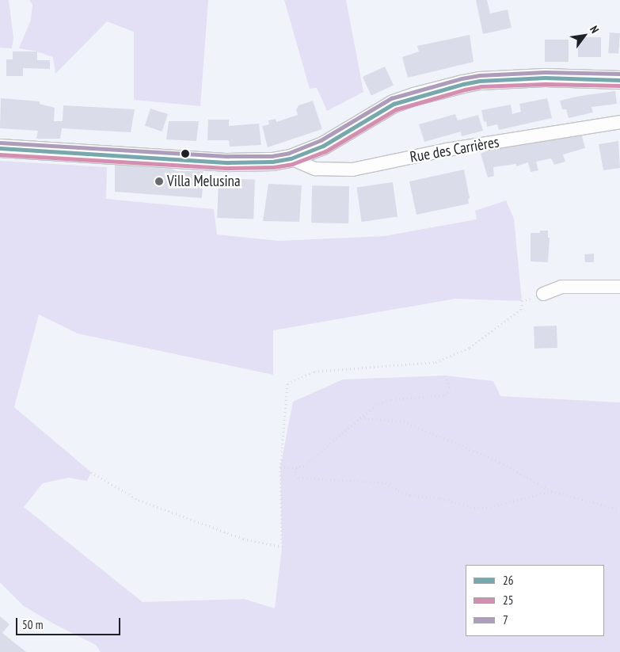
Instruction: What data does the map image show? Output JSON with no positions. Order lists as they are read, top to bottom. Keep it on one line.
{"streets":{"street":["Rue des Carrières"]},"places":["Villa Melusina"],"lines":["transit line 7","transit line 26","transit line 25"],"legend":["26","25","7"],"scale_bar":"50 m","north":"top right"}
